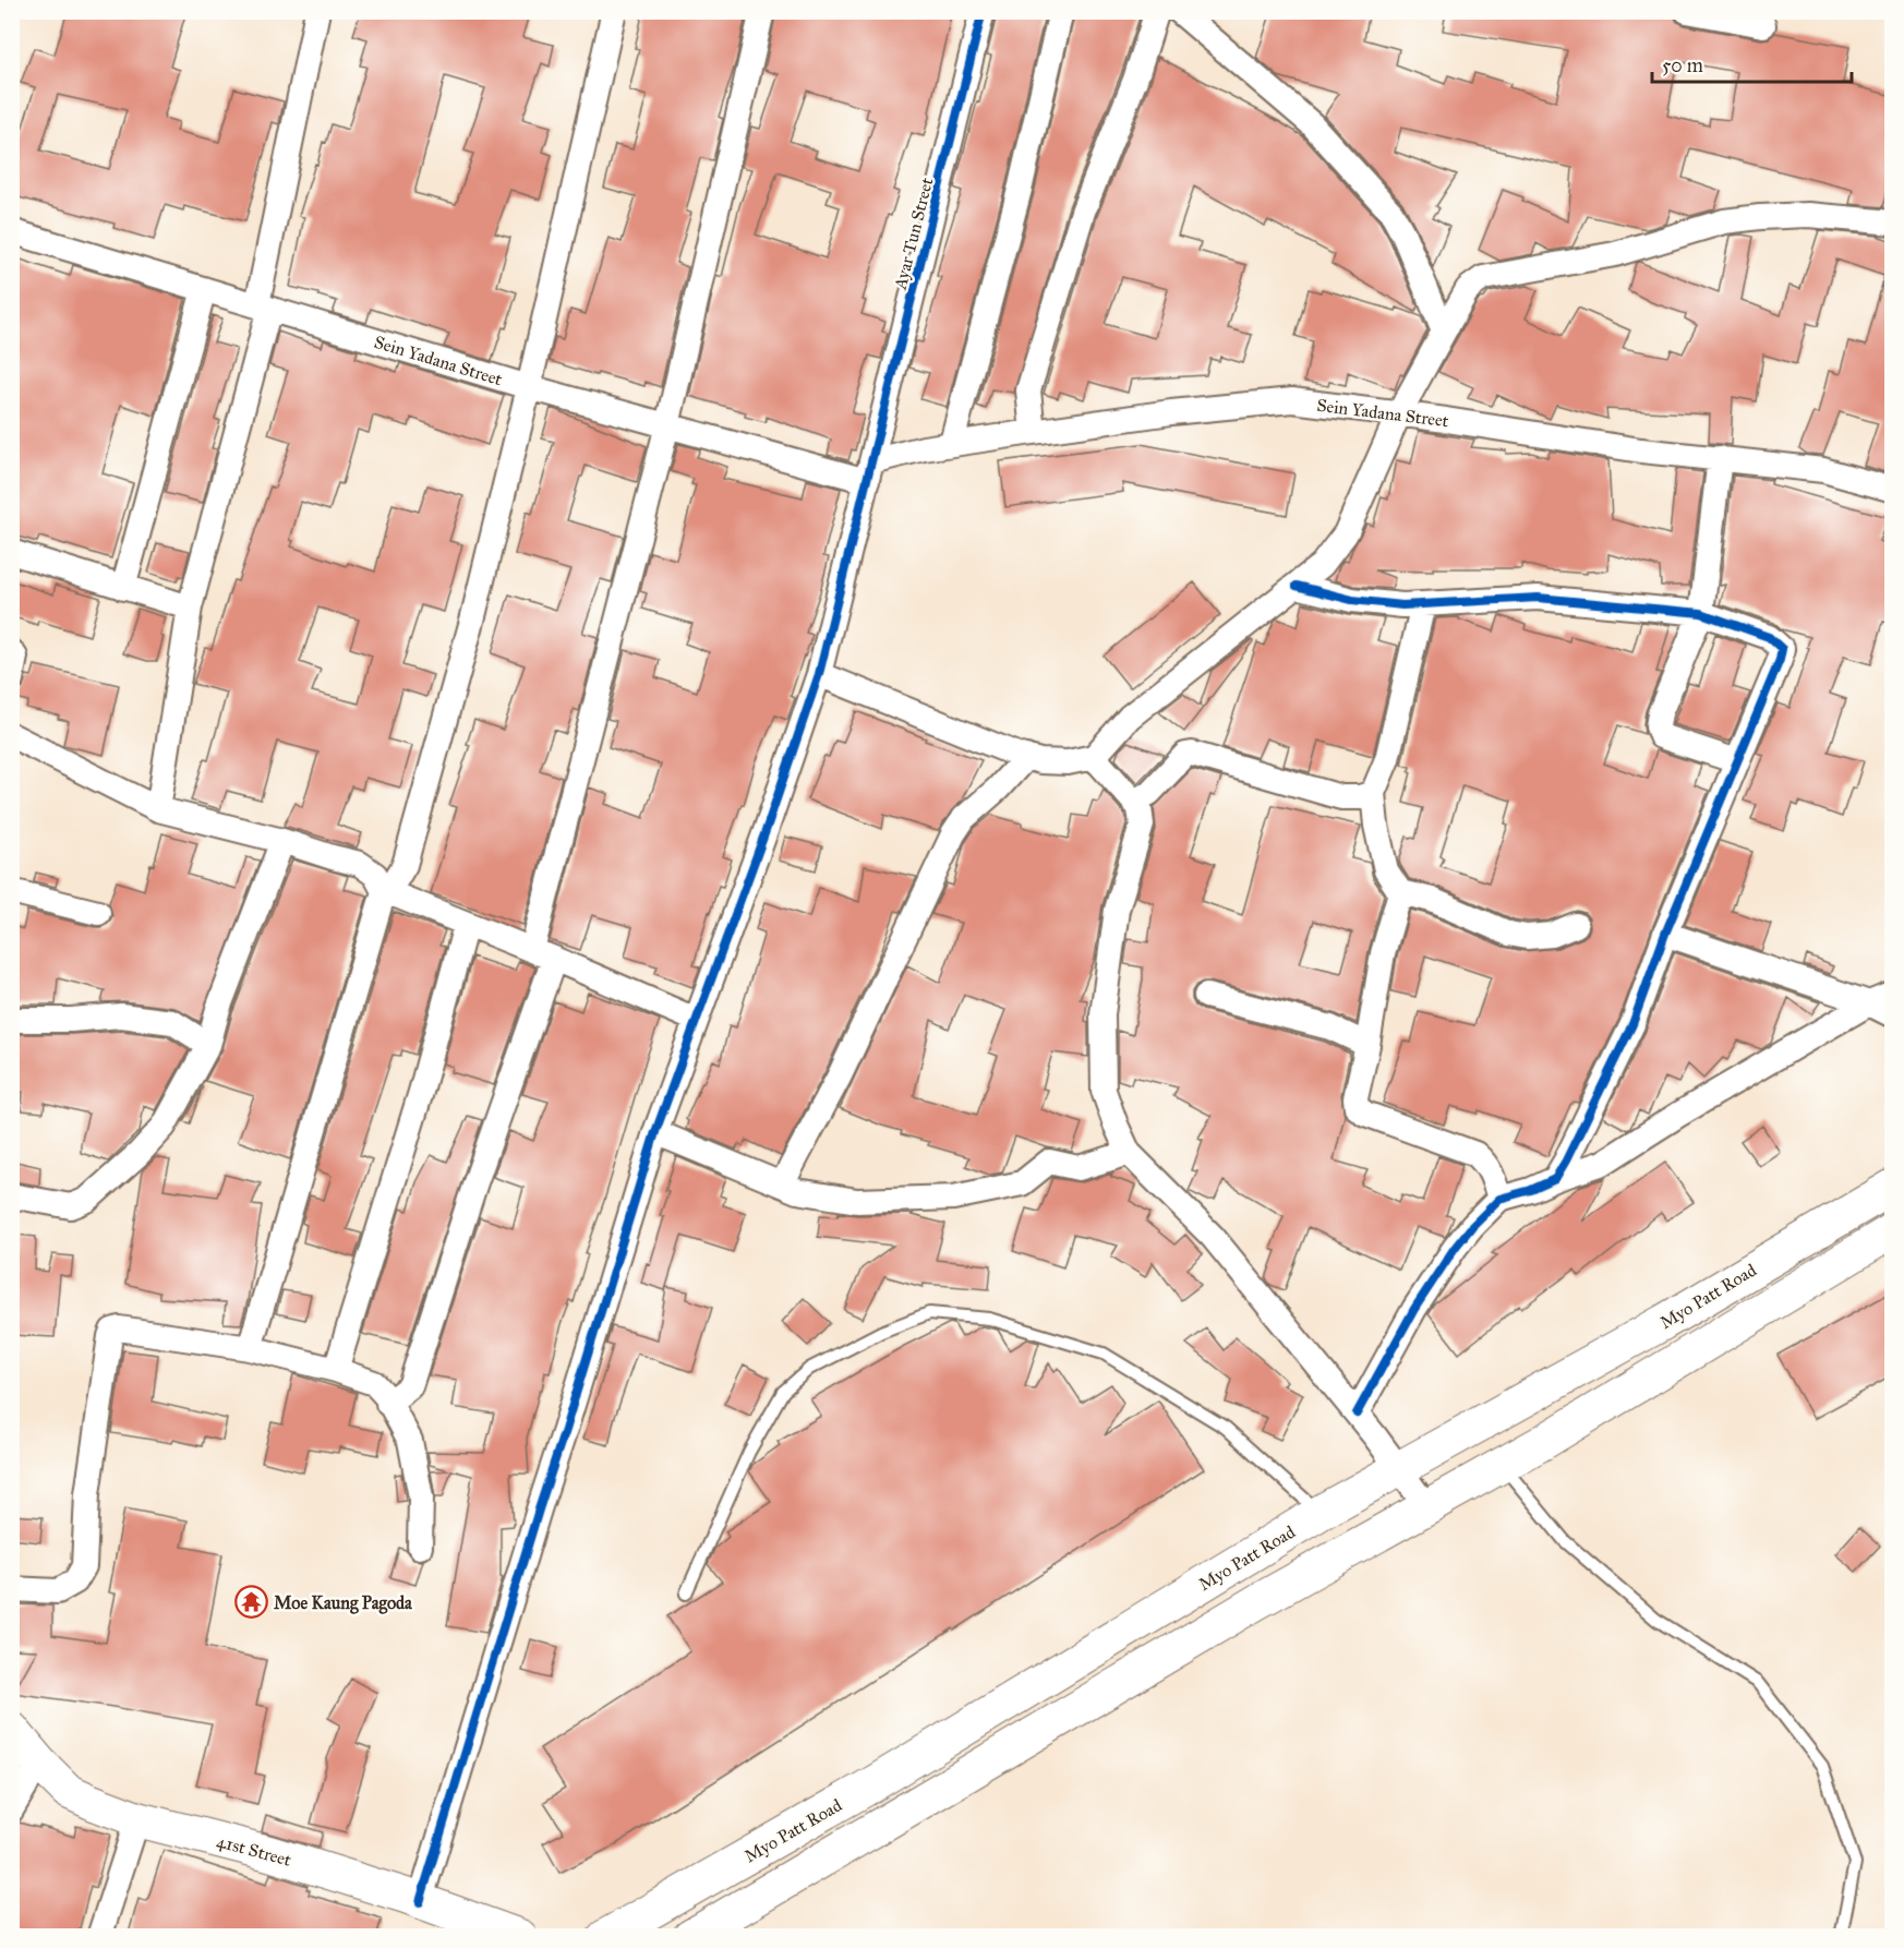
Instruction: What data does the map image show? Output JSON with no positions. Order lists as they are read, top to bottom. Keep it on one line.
{"streets":{"main road":["Myo Patt Road","41st Street"],"street":["Ayar Tun Street","Sein Yadana Street"]},"crossings":[["Ayar Tun Street","Sein Yadana Street"],["Ayar Tun Street","41st Street"]],"places":{"temple":["Moe Kaung Pagoda"]},"scale_bar":"50 m"}
